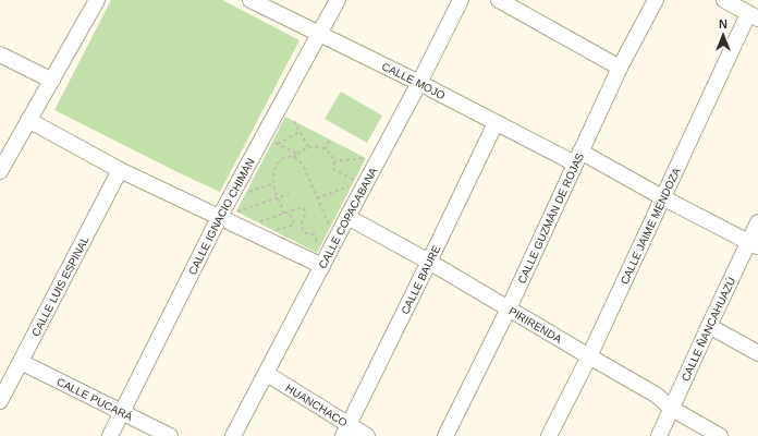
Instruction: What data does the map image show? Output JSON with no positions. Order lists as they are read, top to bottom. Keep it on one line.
{"streets":{"street":["CALLE MOJO","CALLE IGNACIO CHIMÁN","CALLE COPACABANA","CALLE GUZMÁN DE ROJAS","CALLE JAIME MENDOZA","CALLE BAURE","CALLE LUIS ESPINAL","PIRIRENDA","CALLE ÑANCAHUAZÚ","CALLE PUCARÁ","HUANCHACO"]},"crossings":[["CALLE MOJO","CALLE IGNACIO CHIMÁN"],["CALLE MOJO","CALLE COPACABANA"],["CALLE MOJO","CALLE GUZMÁN DE ROJAS"],["CALLE MOJO","CALLE JAIME MENDOZA"],["CALLE MOJO","CALLE BAURE"],["CALLE MOJO","CALLE ÑANCAHUAZÚ"],["CALLE IGNACIO CHIMÁN","CALLE PUCARÁ"],["CALLE COPACABANA","PIRIRENDA"],["CALLE COPACABANA","HUANCHACO"],["CALLE GUZMÁN DE ROJAS","PIRIRENDA"],["CALLE JAIME MENDOZA","PIRIRENDA"],["CALLE BAURE","PIRIRENDA"],["CALLE BAURE","HUANCHACO"],["CALLE LUIS ESPINAL","CALLE PUCARÁ"],["PIRIRENDA","CALLE ÑANCAHUAZÚ"]],"north":"top"}
